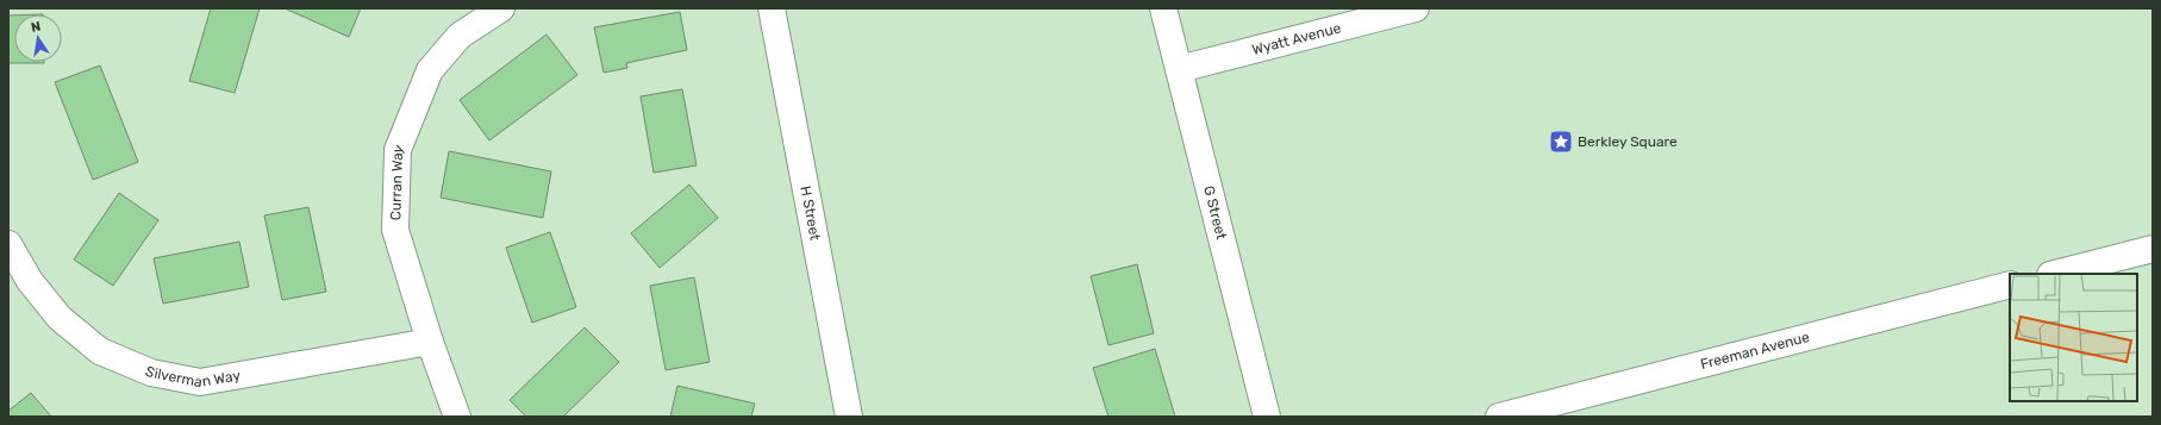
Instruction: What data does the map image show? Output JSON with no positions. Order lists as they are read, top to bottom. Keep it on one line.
{"streets":{"street":["Wyatt Avenue","Curran Way","H Street","G Street","Freeman Avenue","Silverman Way"]},"crossings":[["Wyatt Avenue","G Street"],["Curran Way","Silverman Way"]],"places":{"place":["Berkley Square"]},"north":"top"}
